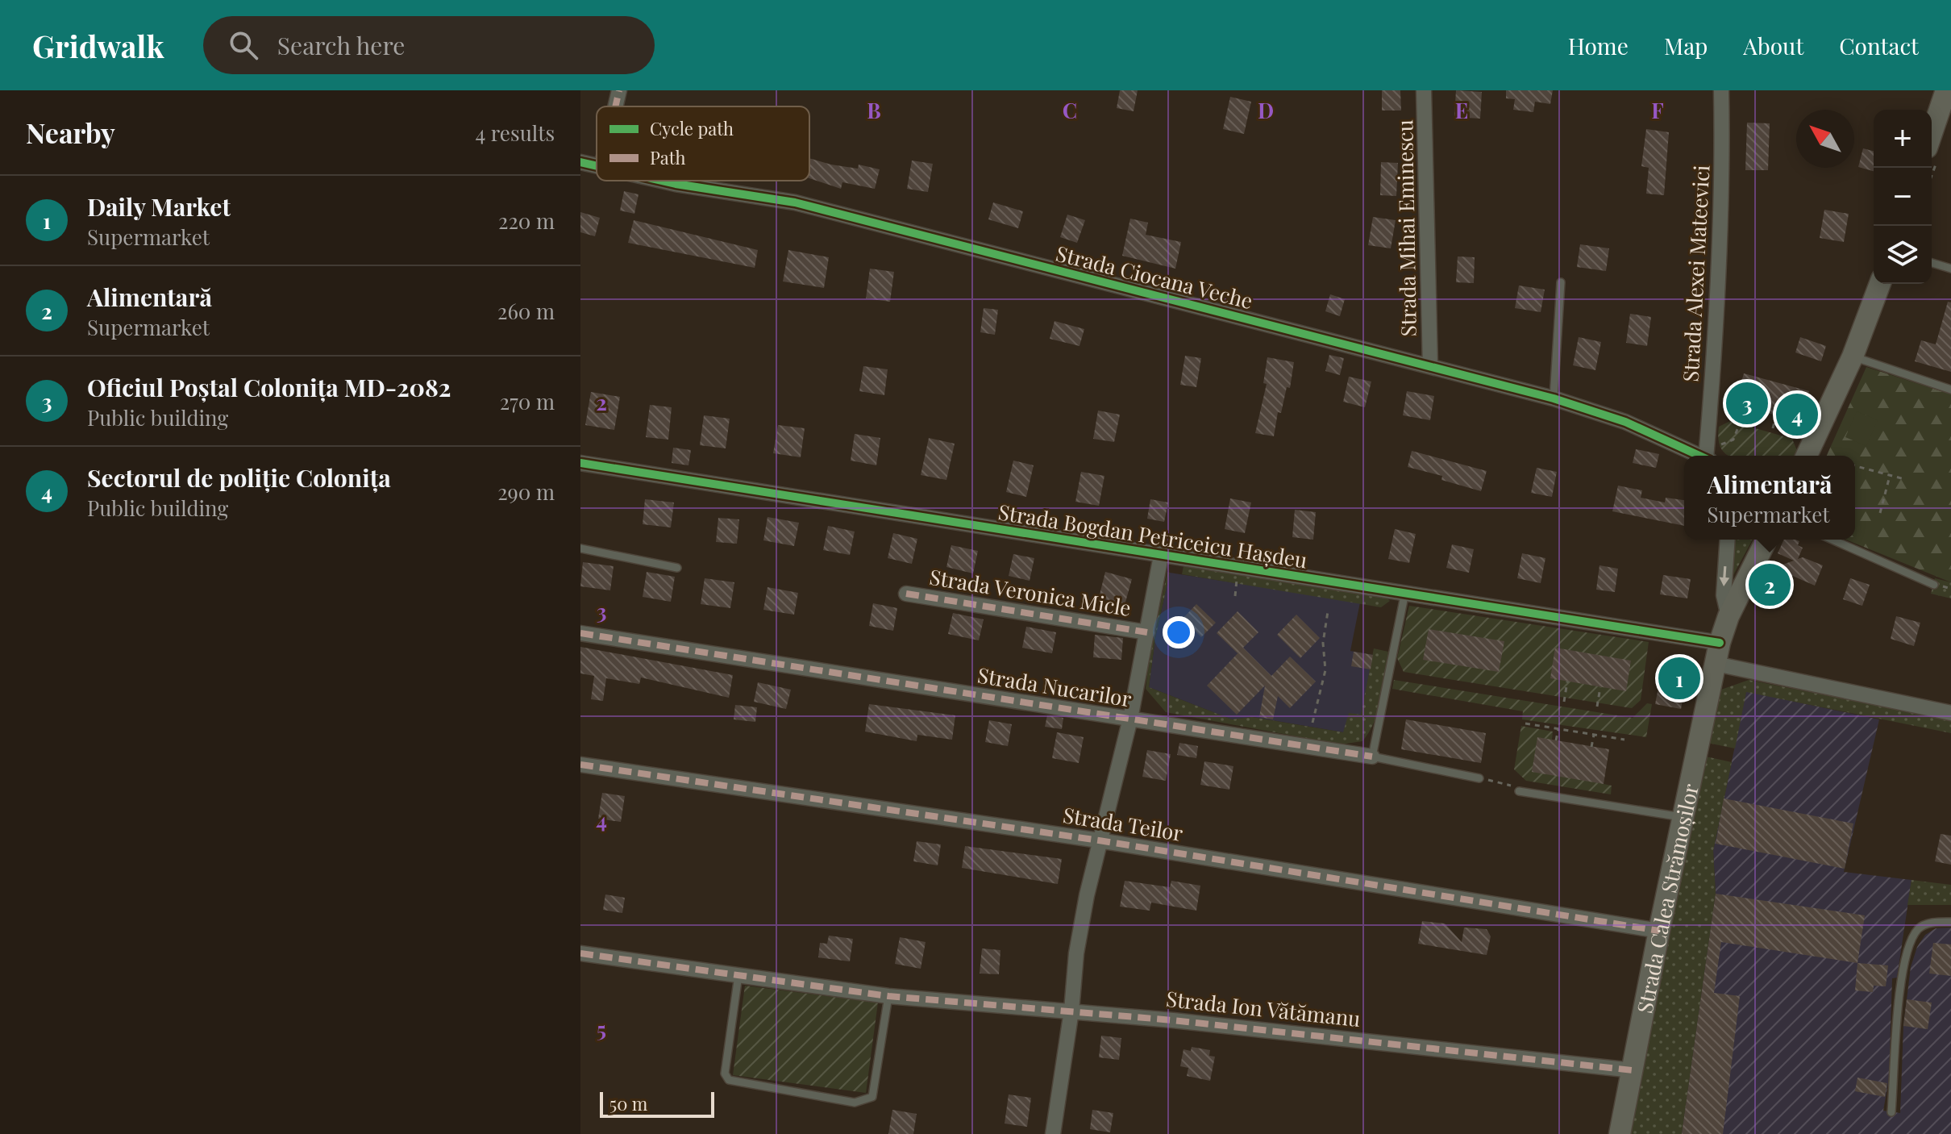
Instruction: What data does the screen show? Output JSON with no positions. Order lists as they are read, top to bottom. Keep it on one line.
{"streets":{"street":["Strada Mihai Eminescu","Strada Alexei Mateevici","Strada Ciocana Veche","Strada Bogdan Petriceicu Hașdeu","Strada Veronica Micle","Strada Nucarilor","Strada Teilor","Strada Calea Strămoșilor","Strada Ion Vătămanu"]},"crossings":[["Strada Mihai Eminescu","Strada Ciocana Veche"],["Strada Bogdan Petriceicu Hașdeu","Strada Calea Strămoșilor"],["Strada Teilor","Strada Calea Strămoșilor"],["Strada Calea Strămoșilor","Strada Ion Vătămanu"]],"legend":["Cycle path","Path"],"scale_bar":"50 m","north":"top left","page":{"header":"Gridwalk","search":"Search here","nav":["Home","Map","About","Contact"],"heading":["Nearby","4 results"],"map_buttons":["+","−"],"list":[{"mark":"1","name":"Daily Market","note":"Supermarket","value":"220 m"},{"mark":"2","name":"Alimentară","note":"Supermarket","value":"260 m"},{"mark":"3","name":"Oficiul Poștal Colonița MD-2082","note":"Public building","value":"270 m"},{"mark":"4","name":"Sectorul de poliție Colonița","note":"Public building","value":"290 m"}],"pins":["3","4","2","1"],"popup":["Alimentară","Supermarket"],"scale":"50 m"},"grid":{"columns":["B","C","D","E","F"],"rows":["2","3","4","5"]}}
